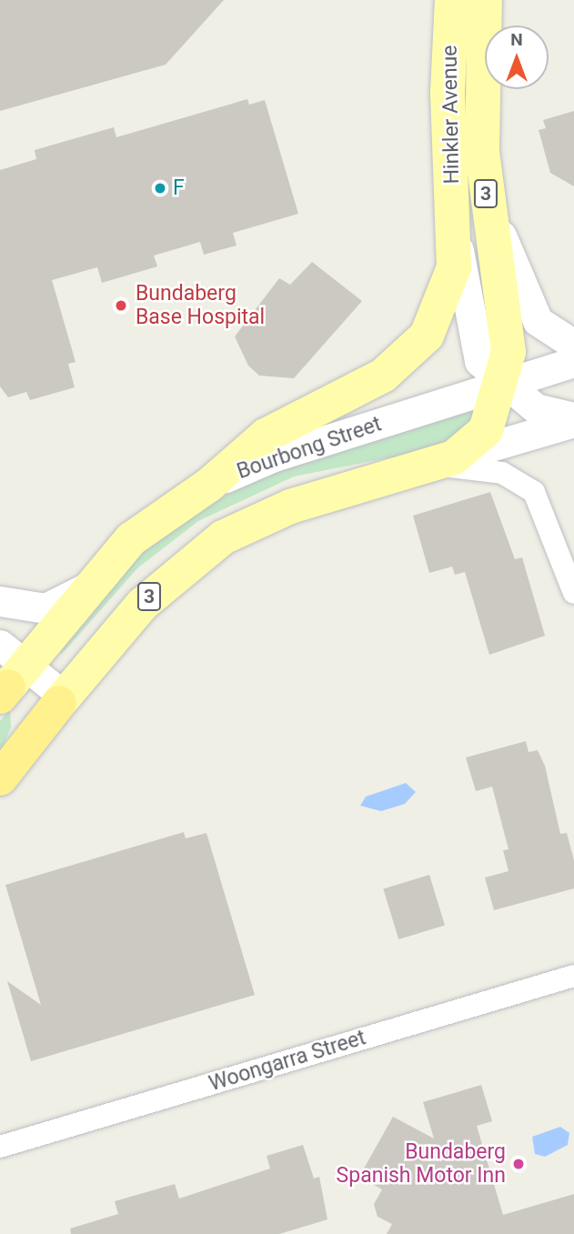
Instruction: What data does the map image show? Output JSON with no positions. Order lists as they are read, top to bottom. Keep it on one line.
{"streets":{"highway":["3"],"main road":["Hinkler Avenue","Bourbong Street"],"street":["Woongarra Street"]},"crossings":[["Hinkler Avenue","3"],["Hinkler Avenue","Bourbong Street"],["3","Bourbong Street"]],"places":["F","Bundaberg Base Hospital","Bundaberg Spanish Motor Inn"],"north":"top"}
